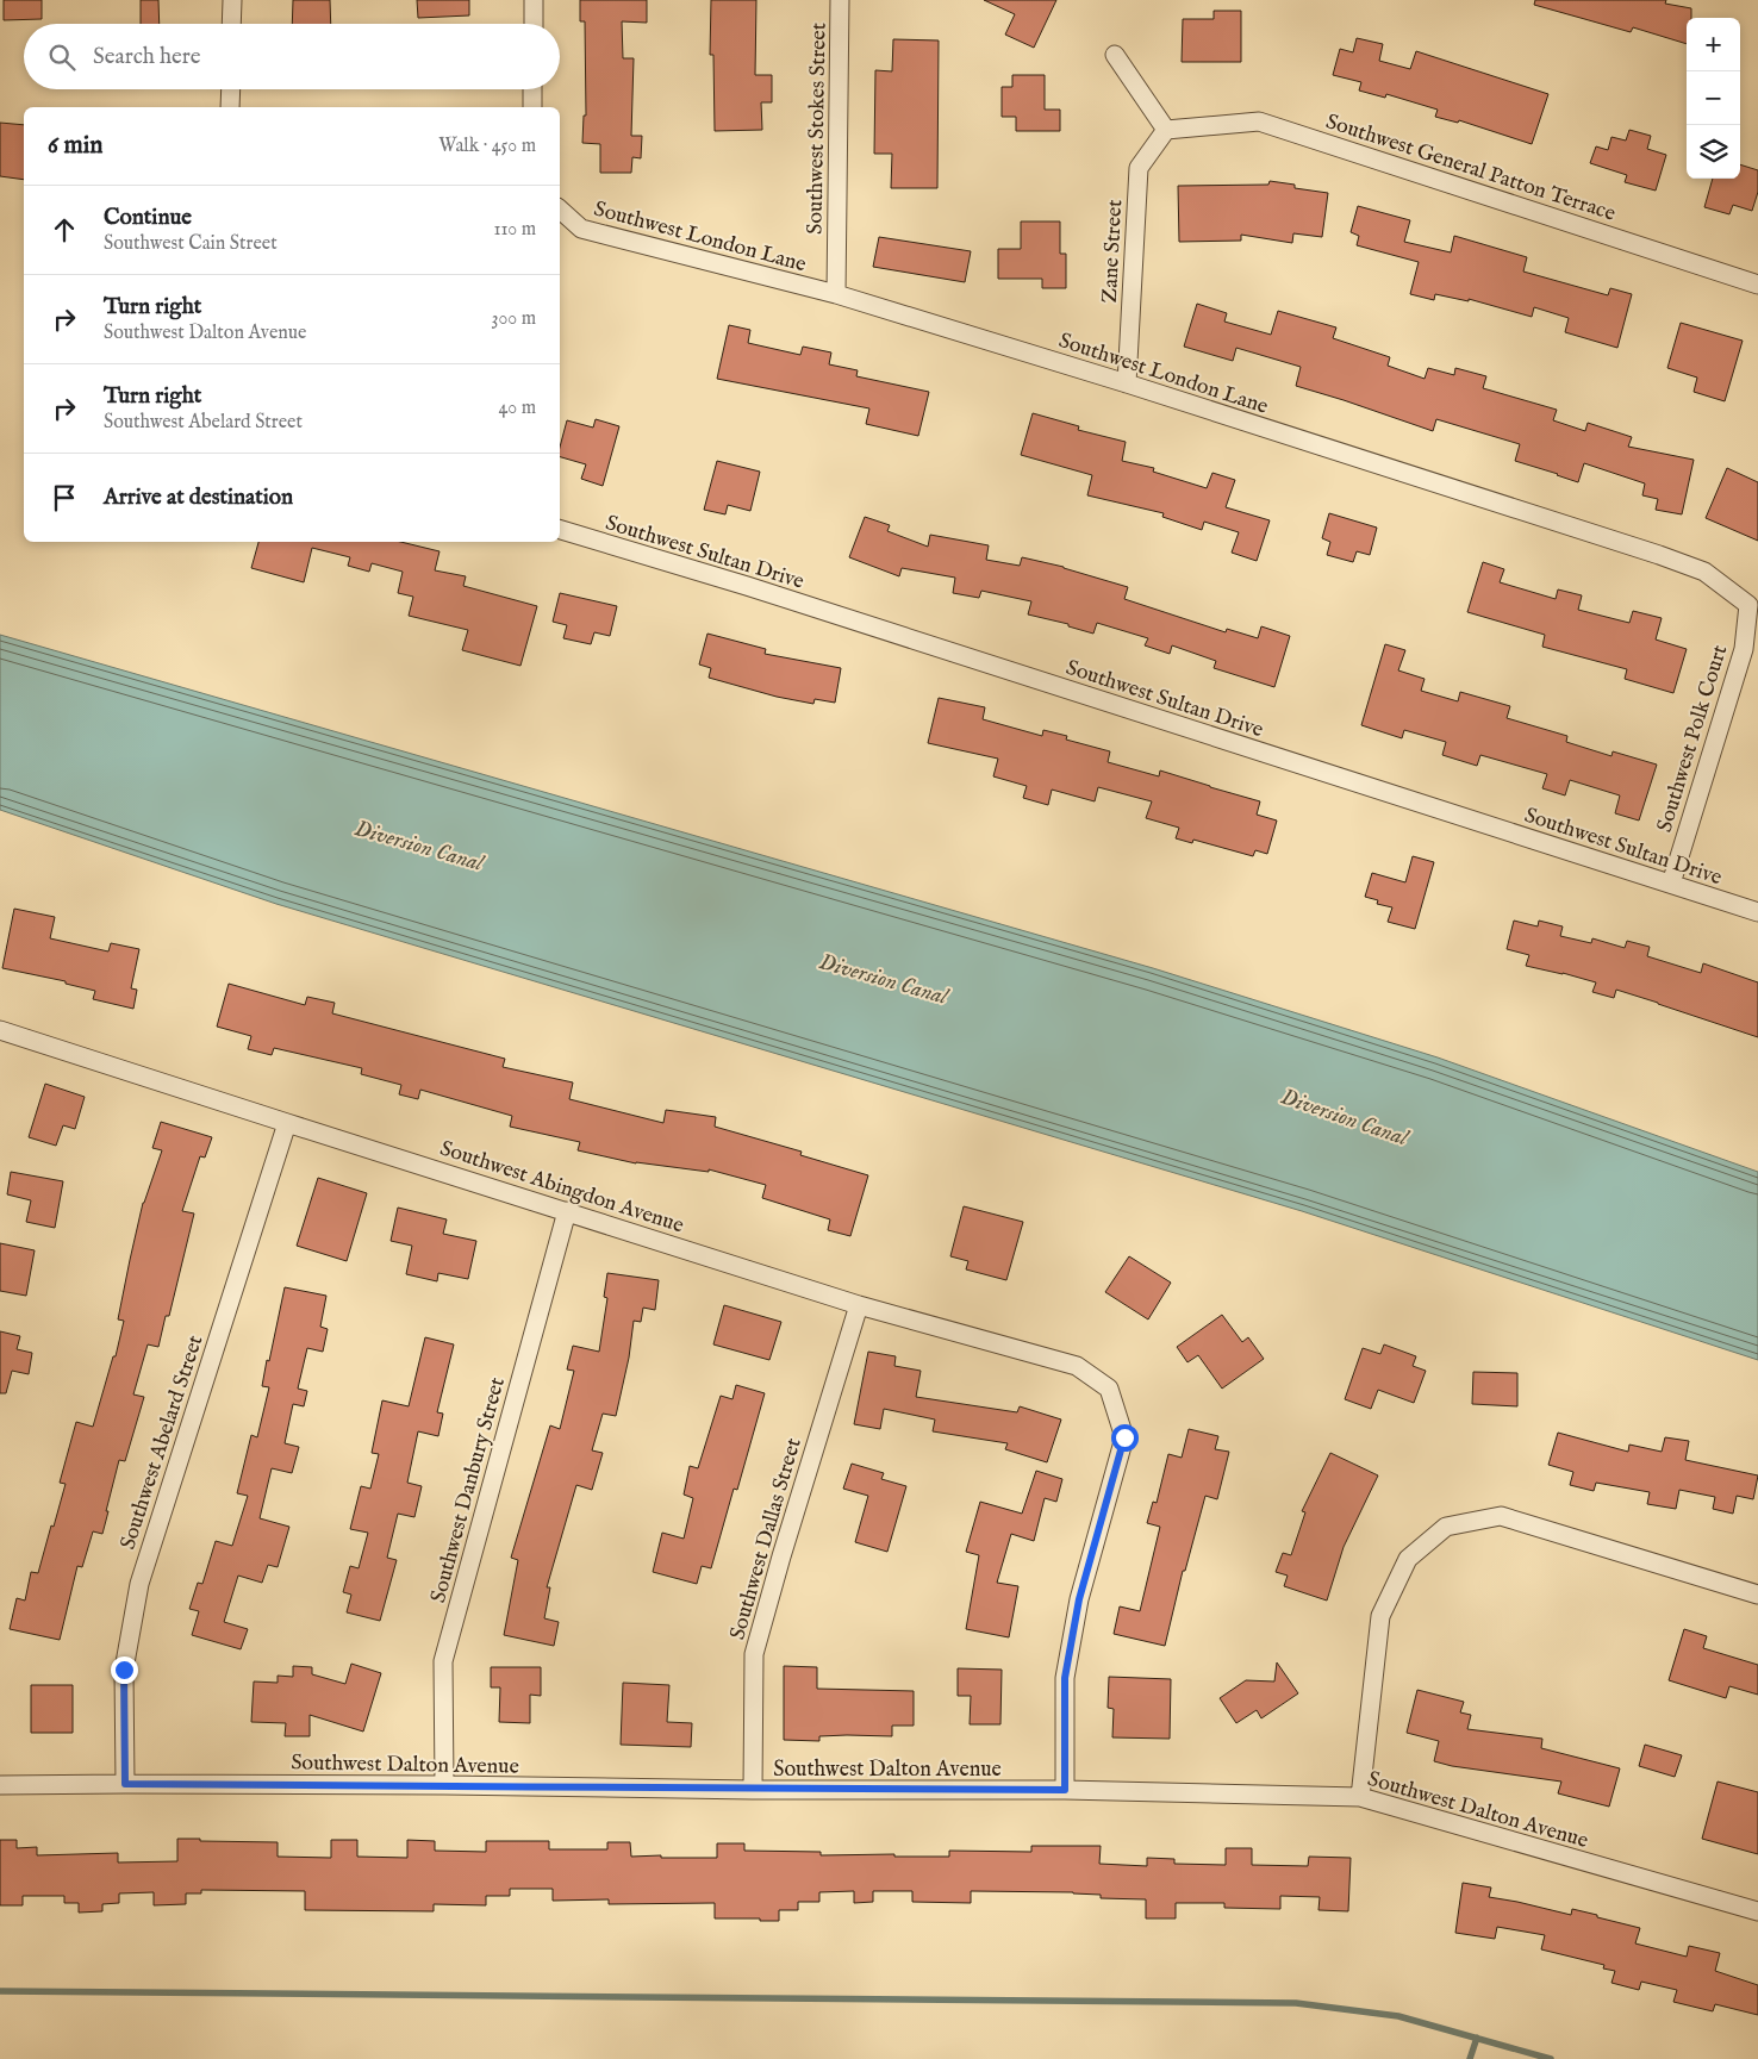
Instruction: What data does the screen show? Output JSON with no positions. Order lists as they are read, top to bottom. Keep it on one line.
{"streets":{"street":["Southwest Stokes Street","Southwest General Patton Terrace","Southwest London Lane","Zane Street","Southwest Sultan Drive","Southwest Polk Court","Southwest Abingdon Avenue","Southwest Abelard Street","Southwest Danbury Street","Southwest Dallas Street","Southwest Dalton Avenue"]},"crossings":[["Southwest Stokes Street","Southwest London Lane"],["Southwest General Patton Terrace","Zane Street"],["Southwest London Lane","Zane Street"],["Southwest London Lane","Southwest Polk Court"],["Southwest Sultan Drive","Southwest Polk Court"],["Southwest Abingdon Avenue","Southwest Abelard Street"],["Southwest Abingdon Avenue","Southwest Danbury Street"],["Southwest Abingdon Avenue","Southwest Dallas Street"],["Southwest Abingdon Avenue","Southwest Dalton Avenue"],["Southwest Abelard Street","Southwest Dalton Avenue"],["Southwest Danbury Street","Southwest Dalton Avenue"],["Southwest Dallas Street","Southwest Dalton Avenue"]],"water":["Diversion Canal"],"page":{"map_buttons":["+","−"],"search":"Search here","heading":["6 min","Walk · 450 m"],"list":[["Continue","Southwest Cain Street","110 m"],["Turn right","Southwest Dalton Avenue","300 m"],["Turn right","Southwest Abelard Street","40 m"],"Arrive at destination"]}}
